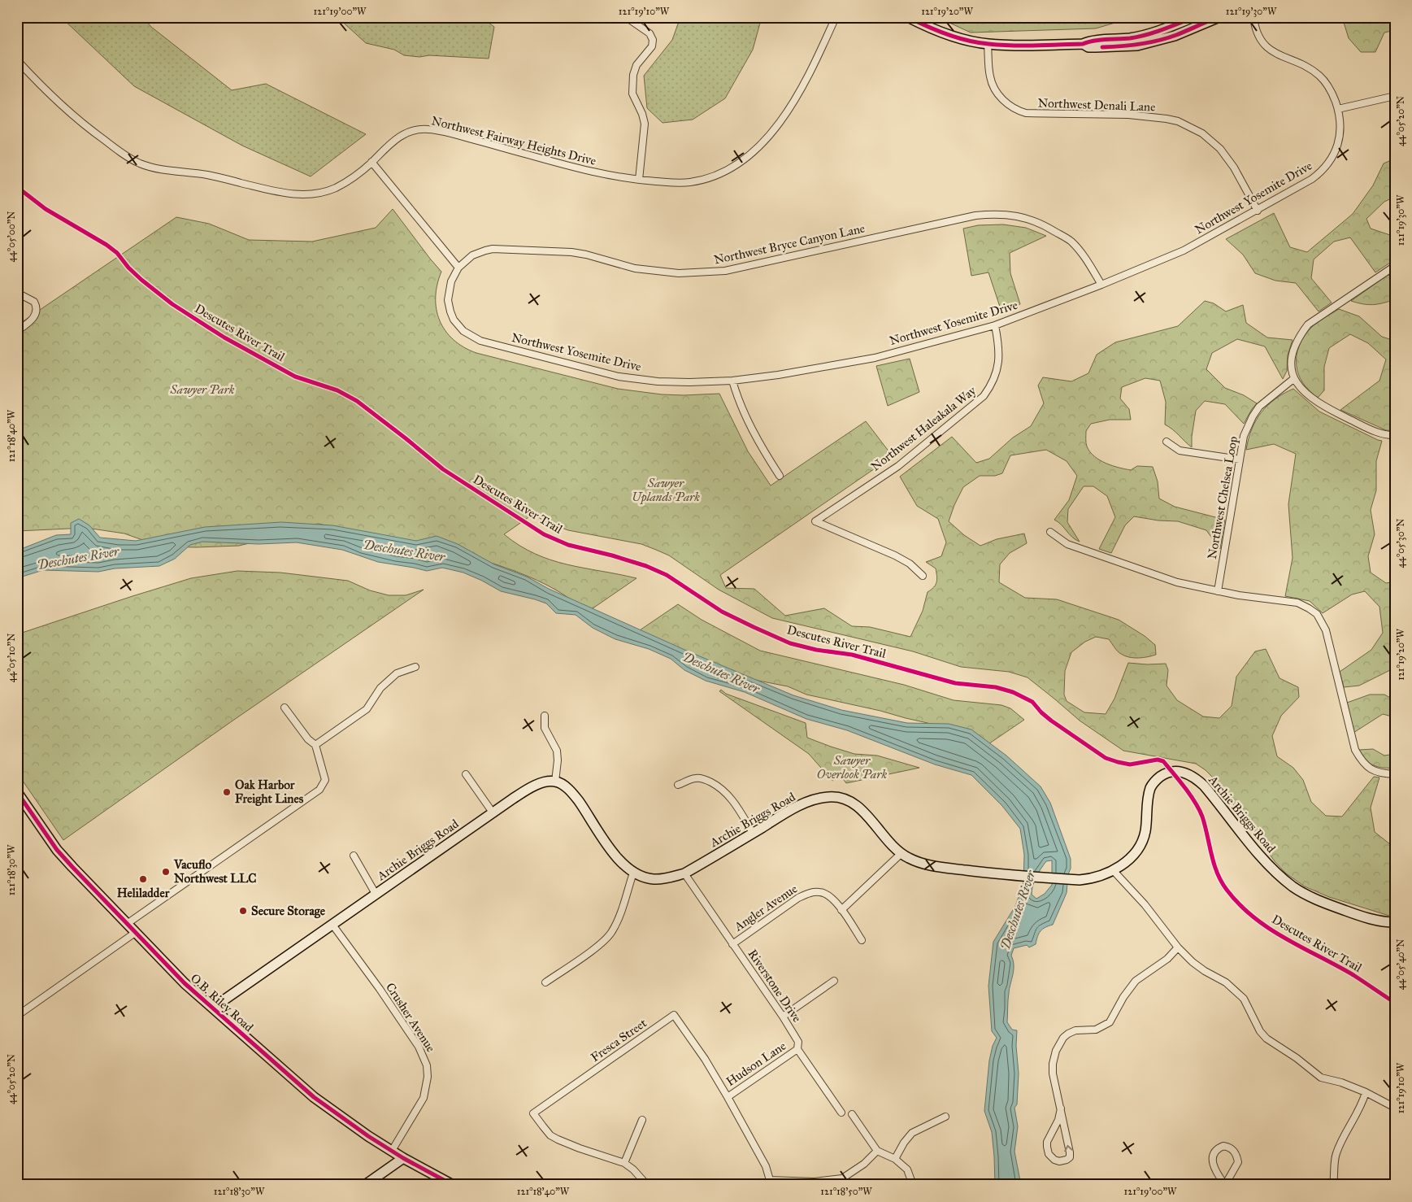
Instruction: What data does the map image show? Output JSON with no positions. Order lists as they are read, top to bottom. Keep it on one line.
{"streets":{"street":["Northwest Denali Lane","Northwest Fairway Heights Drive","Northwest Yosemite Drive","Northwest Bryce Canyon Lane","Northwest Haleakala Way","Northwest Chelsea Loop","Archie Briggs Road","Angler Avenue","Riverstone Drive","O.B. Riley Road","Crusher Avenue","Fresca Street","Hudson Lane"],"cycle path":["Descutes River Trail"]},"crossings":[["Northwest Denali Lane","Northwest Yosemite Drive"],["Northwest Yosemite Drive","Northwest Bryce Canyon Lane"],["Northwest Yosemite Drive","Northwest Haleakala Way"],["Archie Briggs Road","Riverstone Drive"],["Archie Briggs Road","O.B. Riley Road"],["Archie Briggs Road","Crusher Avenue"],["Angler Avenue","Riverstone Drive"],["Riverstone Drive","Hudson Lane"],["O.B. Riley Road","Crusher Avenue"],["Fresca Street","Hudson Lane"]],"water":["Deschutes River"],"parks":["Sawyer Park","Sawyer Uplands Park","Sawyer Overlook Park"],"places":["Oak Harbor Freight Lines","Vacuflo Northwest LLC","Heliladder","Secure Storage"],"coordinates":["121°19'00\"W","121°19'10\"W","121°19'20\"W","121°19'30\"W","44°05'20\"N","44°05'00\"N","121°18'40\"W","44°05'30\"N","44°05'10\"N","121°18'30\"W","44°05'40\"N","121°18'50\"W"]}
